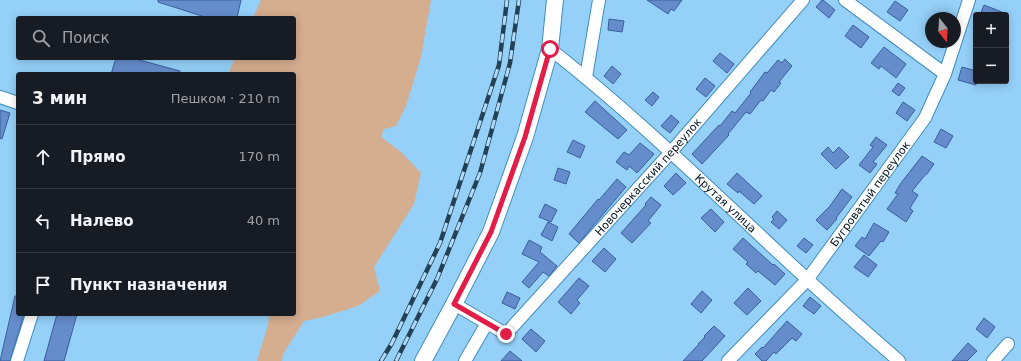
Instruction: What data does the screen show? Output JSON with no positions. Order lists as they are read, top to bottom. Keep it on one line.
{"streets":{"street":["Новочеркасский переулок","Бугроватый переулок","Крутая улица"]},"crossings":[["Новочеркасский переулок","Крутая улица"],["Бугроватый переулок","Крутая улица"]],"north":"bottom","page":{"map_buttons":["+","−"],"search":"Поиск","heading":["3 мин","Пешком · 210 m"],"list":[["Прямо","170 m"],["Налево","40 m"],"Пункт назначения"]}}
